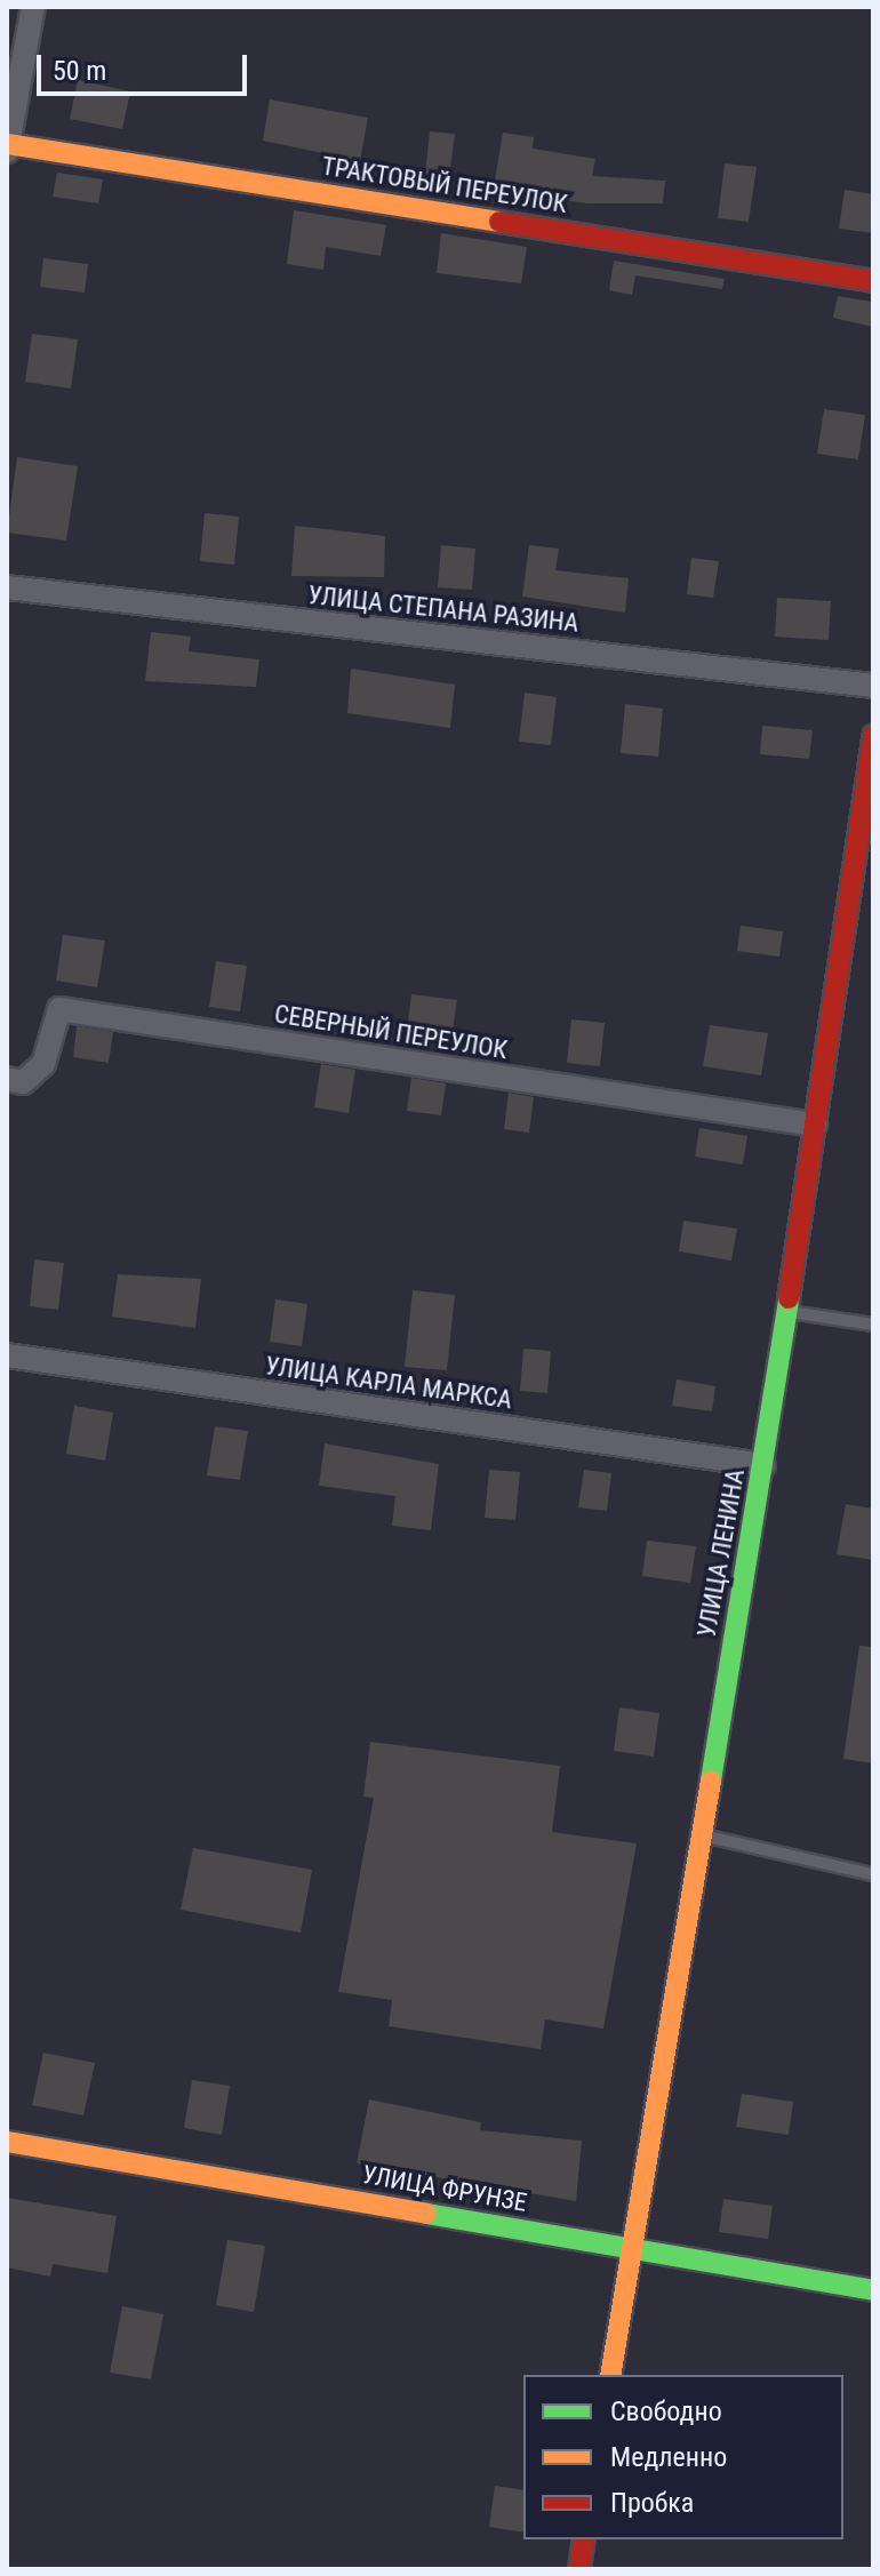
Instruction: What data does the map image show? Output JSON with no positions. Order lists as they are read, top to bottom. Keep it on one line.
{"streets":{"street":["ТРАКТОВЫЙ ПЕРЕУЛОК","УЛИЦА СТЕПАНА РАЗИНА","СЕВЕРНЫЙ ПЕРЕУЛОК","УЛИЦА КАРЛА МАРКСА","УЛИЦА ЛЕНИНА","УЛИЦА ФРУНЗЕ"]},"crossings":[["СЕВЕРНЫЙ ПЕРЕУЛОК","УЛИЦА ЛЕНИНА"],["УЛИЦА КАРЛА МАРКСА","УЛИЦА ЛЕНИНА"],["УЛИЦА ЛЕНИНА","УЛИЦА ФРУНЗЕ"]],"legend":["Свободно","Медленно","Пробка"],"scale_bar":"50 m"}
